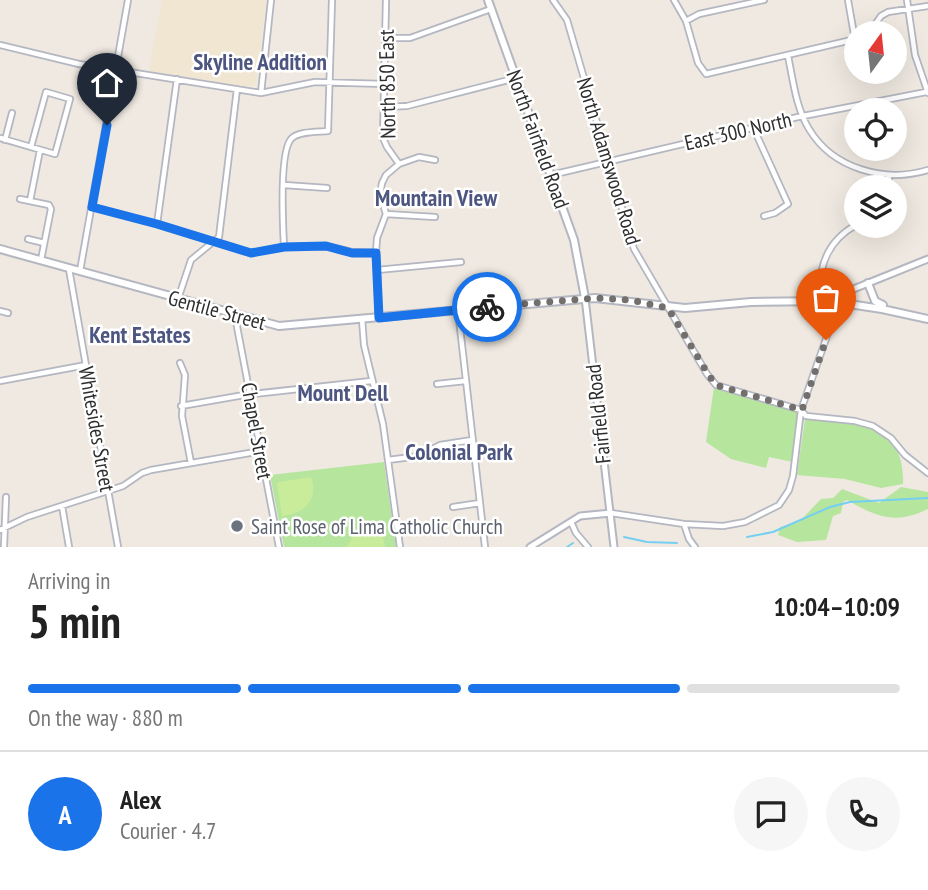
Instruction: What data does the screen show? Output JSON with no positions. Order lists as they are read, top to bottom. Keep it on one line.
{"streets":{"main road":["North Fairfield Road","Gentile Street","Fairfield Road"],"street":["North 850 East","East 300 North","North Adamswood Road","Whitesides Street","Chapel Street"]},"crossings":[["East 300 North","North Fairfield Road"],["East 300 North","North Adamswood Road"],["North Fairfield Road","Fairfield Road"],["North Adamswood Road","Gentile Street"],["Gentile Street","Fairfield Road"],["Gentile Street","Whitesides Street"],["Gentile Street","Chapel Street"]],"districts":["Skyline Addition","Mountain View","Kent Estates","Mount Dell","Colonial Park"],"places":["Saint Rose of Lima Catholic Church"],"north":"top","page":{"heading":["5 min","Arriving in","10:04–10:09"],"panel":["Alex","Courier · 4.7"],"bar":"On the way · 880 m","round":"A"}}
